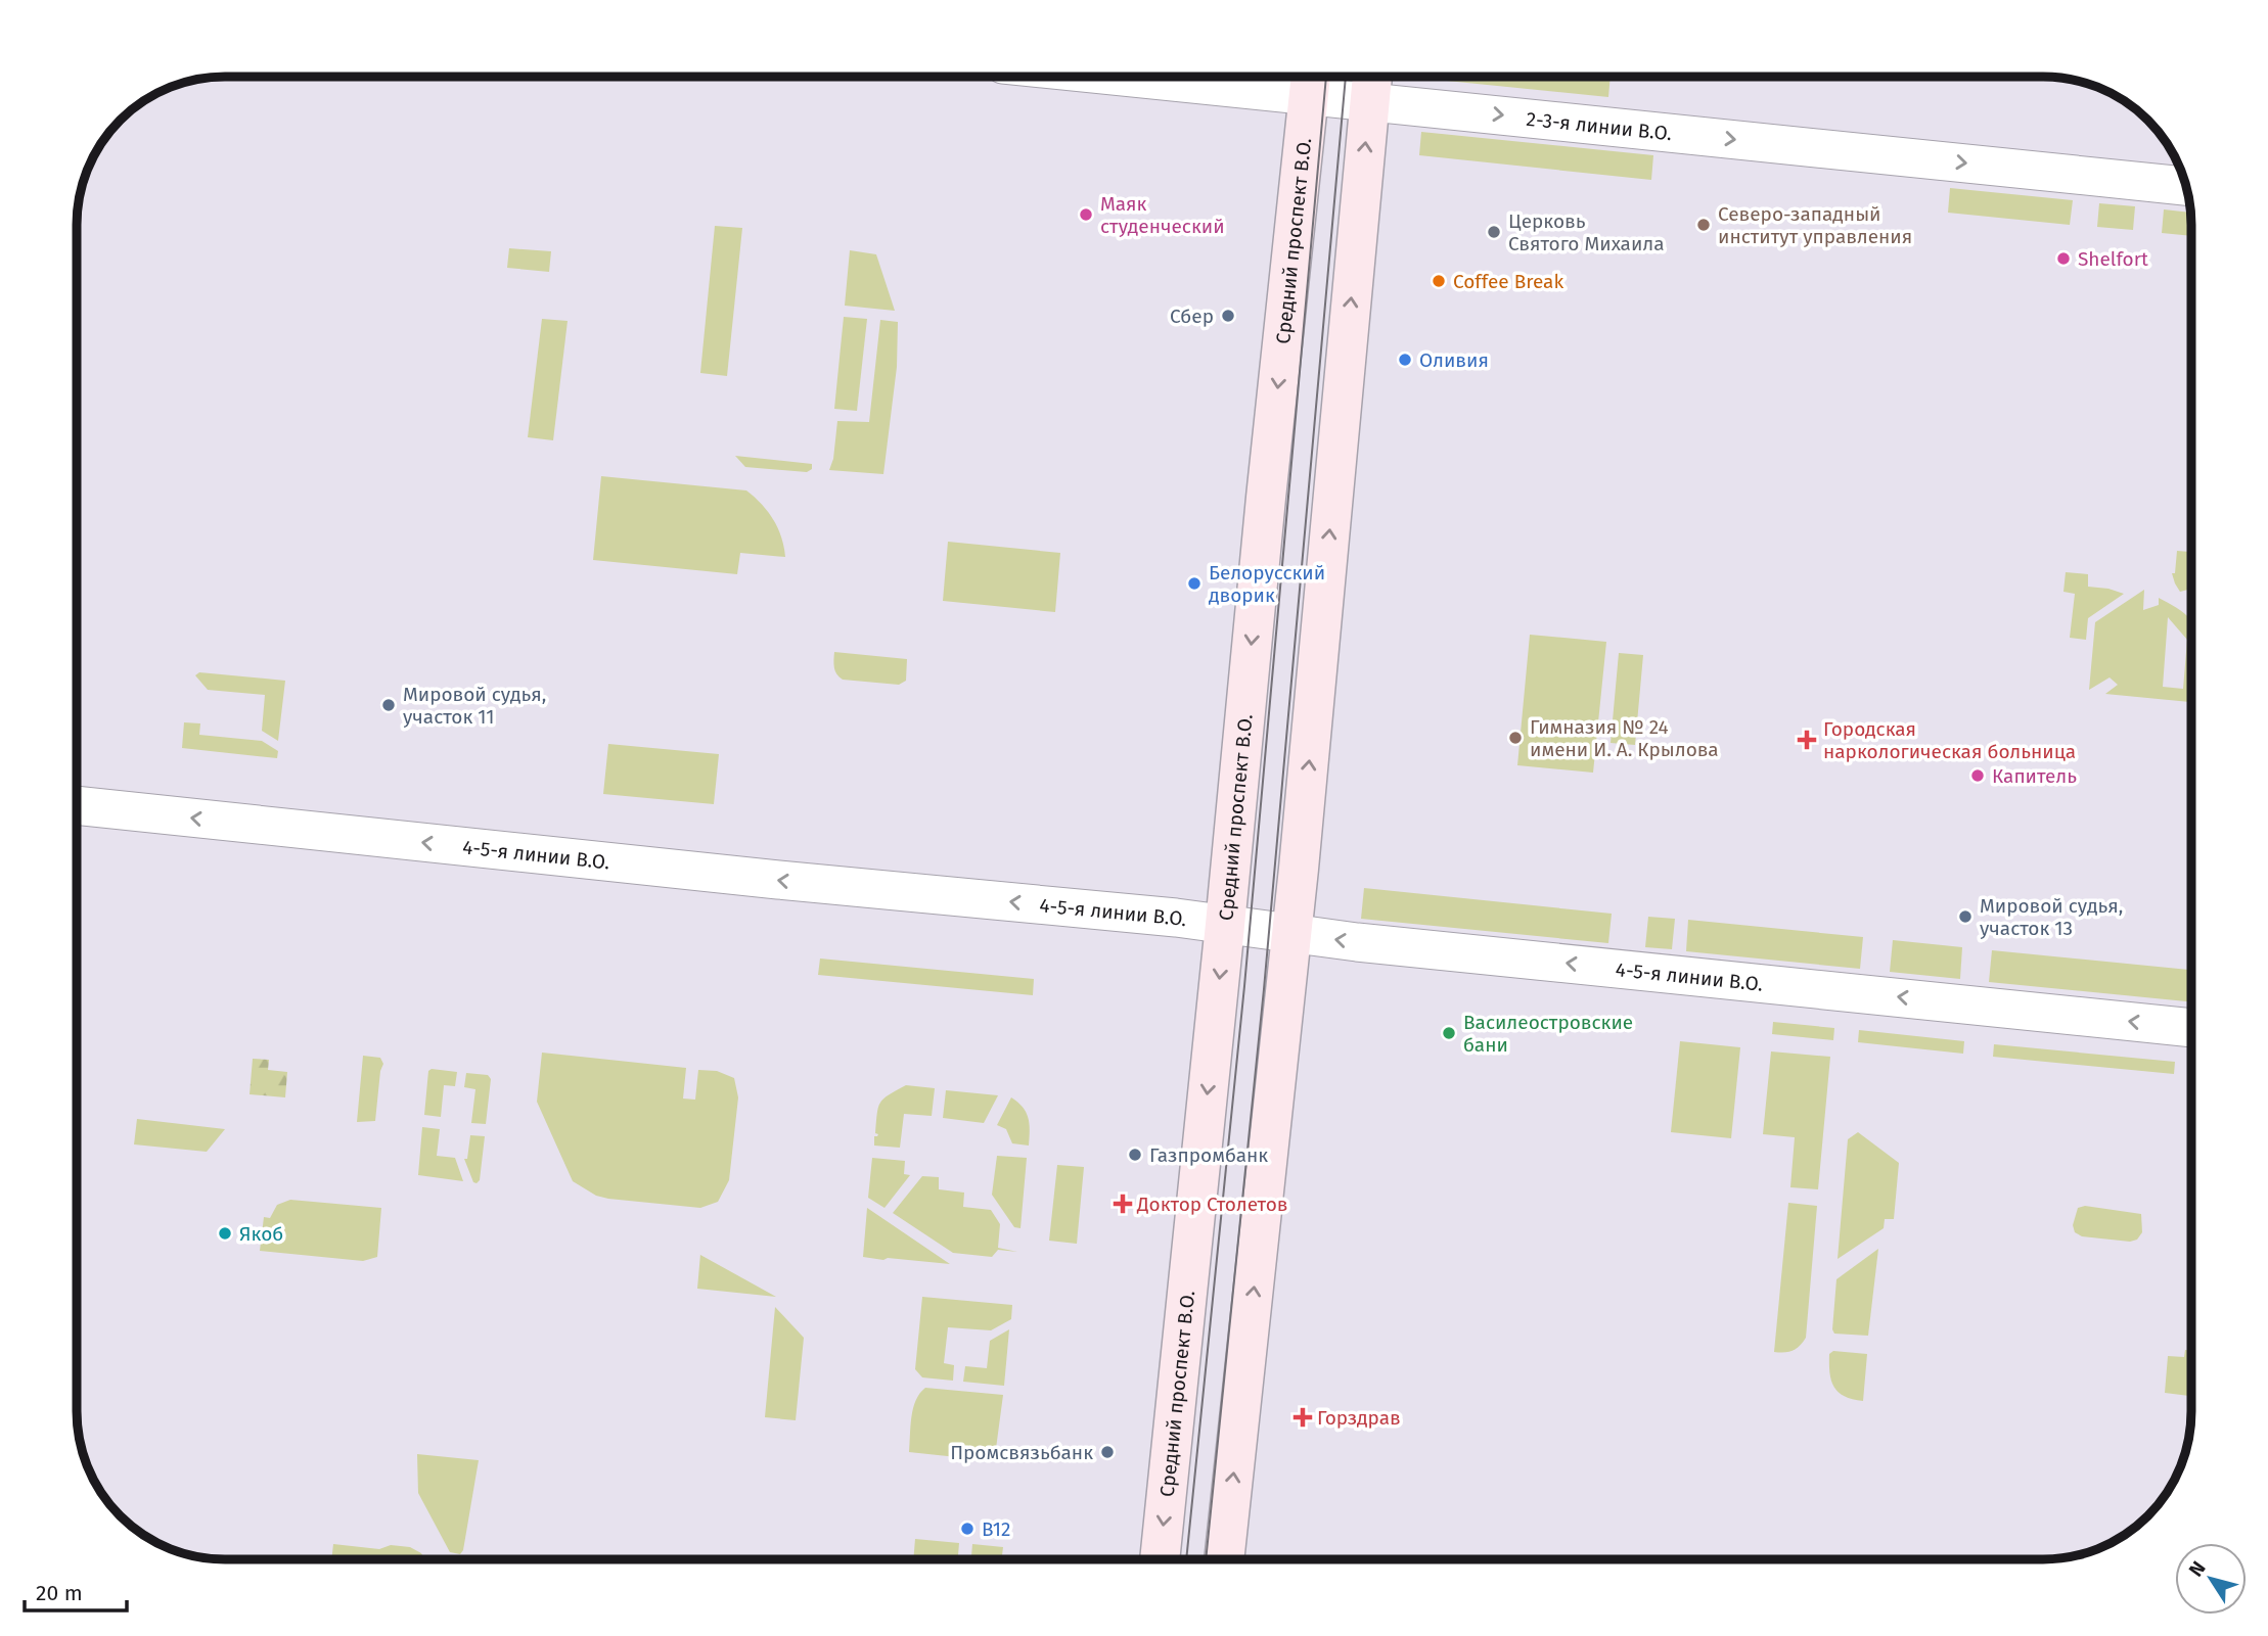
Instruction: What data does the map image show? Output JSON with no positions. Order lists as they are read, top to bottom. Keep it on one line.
{"streets":{"main road":["Средний проспект В.О."],"street":["2-3-я линии В.О.","4-5-я линии В.О."]},"crossings":[["2-3-я линии В.О.","Средний проспект В.О."],["Средний проспект В.О.","4-5-я линии В.О."]],"one_way":["2-3-я линии В.О.","4-5-я линии В.О."],"places":{"other":["Маяк студенческий","Северо-западный институт управления","Церковь Святого Михаила","Shelfort","Coffee Break","Сбер","Оливия","Белорусский дворик","Мировой судья, участок 11","Гимназия № 24 имени И. А. Крылова","Капитель","Мировой судья, участок 13","Василеостровские бани","Газпромбанк","Якоб","Промсвязьбанк","B12"],"health":["Городская наркологическая больница","Доктор Столетов","Горздрав"]},"scale_bar":"20 m","north":"top left"}
